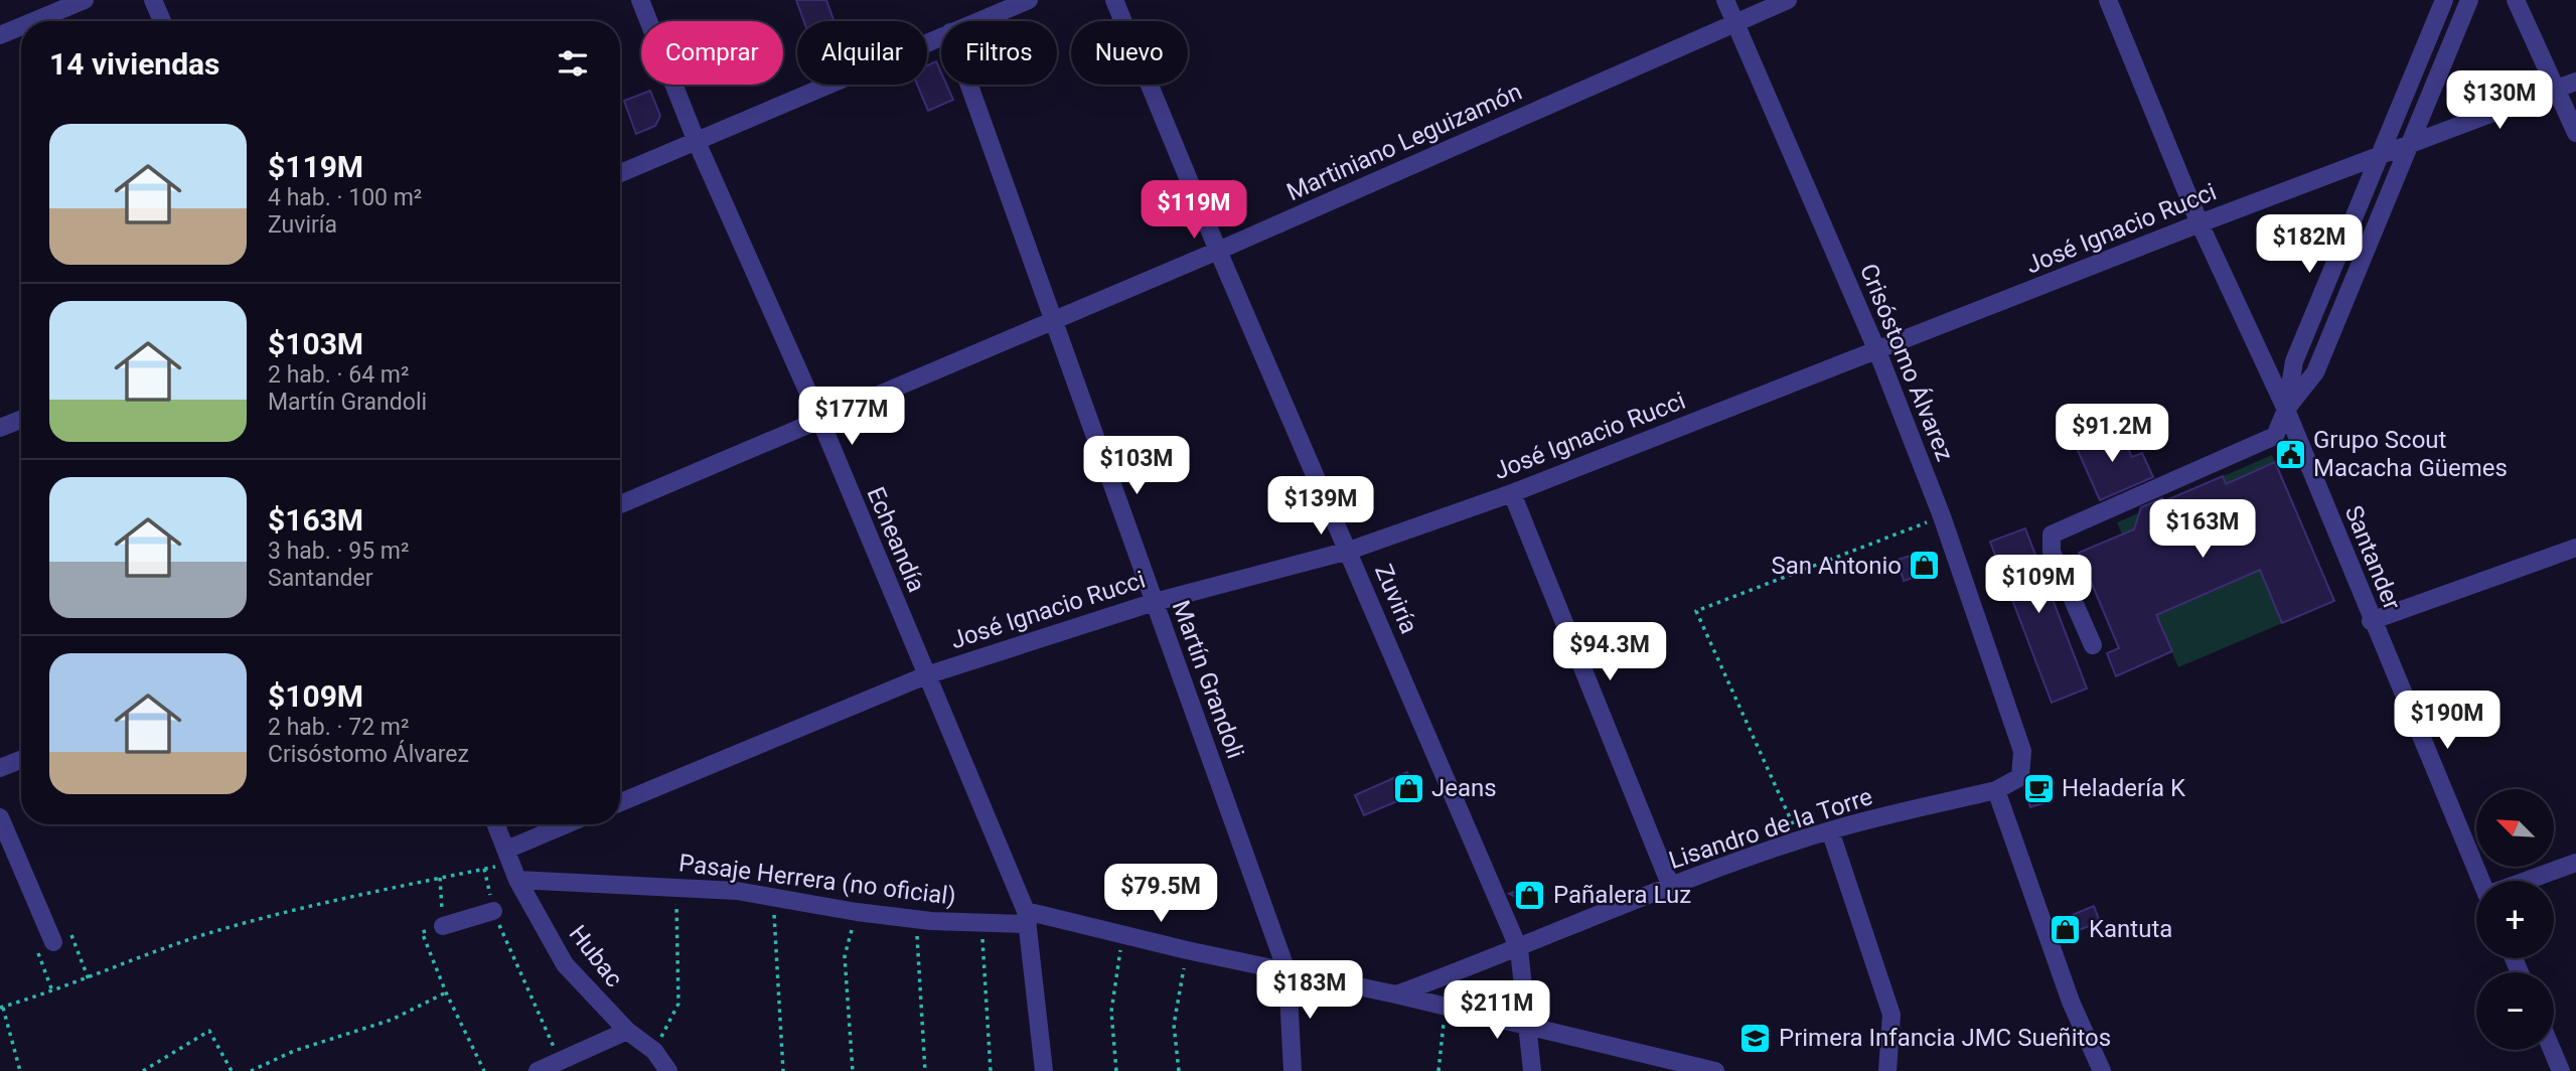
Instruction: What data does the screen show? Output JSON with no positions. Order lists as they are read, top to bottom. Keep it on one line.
{"streets":{"street":["Martiniano Leguizamón","José Ignacio Rucci","Crisóstomo Álvarez","Echeandía","Santander","Zuviría","Martín Grandoli","Lisandro de la Torre","Pasaje Herrera (no oficial)","Hubac"]},"crossings":[["Martiniano Leguizamón","Crisóstomo Álvarez"],["Martiniano Leguizamón","Echeandía"],["Martiniano Leguizamón","Zuviría"],["Martiniano Leguizamón","Martín Grandoli"],["José Ignacio Rucci","Crisóstomo Álvarez"],["José Ignacio Rucci","Echeandía"],["José Ignacio Rucci","Santander"],["José Ignacio Rucci","Zuviría"],["José Ignacio Rucci","Martín Grandoli"],["Crisóstomo Álvarez","Lisandro de la Torre"],["Echeandía","Pasaje Herrera (no oficial)"],["Zuviría","Lisandro de la Torre"],["Zuviría","Pasaje Herrera (no oficial)"],["Martín Grandoli","Pasaje Herrera (no oficial)"],["Lisandro de la Torre","Pasaje Herrera (no oficial)"],["Pasaje Herrera (no oficial)","Hubac"]],"places":{"public building":["Grupo Scout Macacha Güemes"],"shop":["San Antonio","Jeans","Pañalera Luz","Kantuta"],"cafe":["Heladería K"],"school or university":["Primera Infancia JMC Sueñitos"]},"north":"top left","page":{"chip":["Comprar","Alquilar","Filtros","Nuevo"],"heading":"14 viviendas","price":["$130M","$119M","$182M","$177M","$91.2M","$103M","$139M","$163M","$109M","$94.3M","$190M","$79.5M","$183M","$211M"],"list":[{"name":"$119M","note":"4 hab. · 100 m² · Zuviría"},{"name":"$103M","note":"2 hab. · 64 m² · Martín Grandoli"},{"name":"$163M","note":"3 hab. · 95 m² · Santander"},{"name":"$109M","note":"2 hab. · 72 m² · Crisóstomo Álvarez"}],"map_buttons":["+","−"]}}
